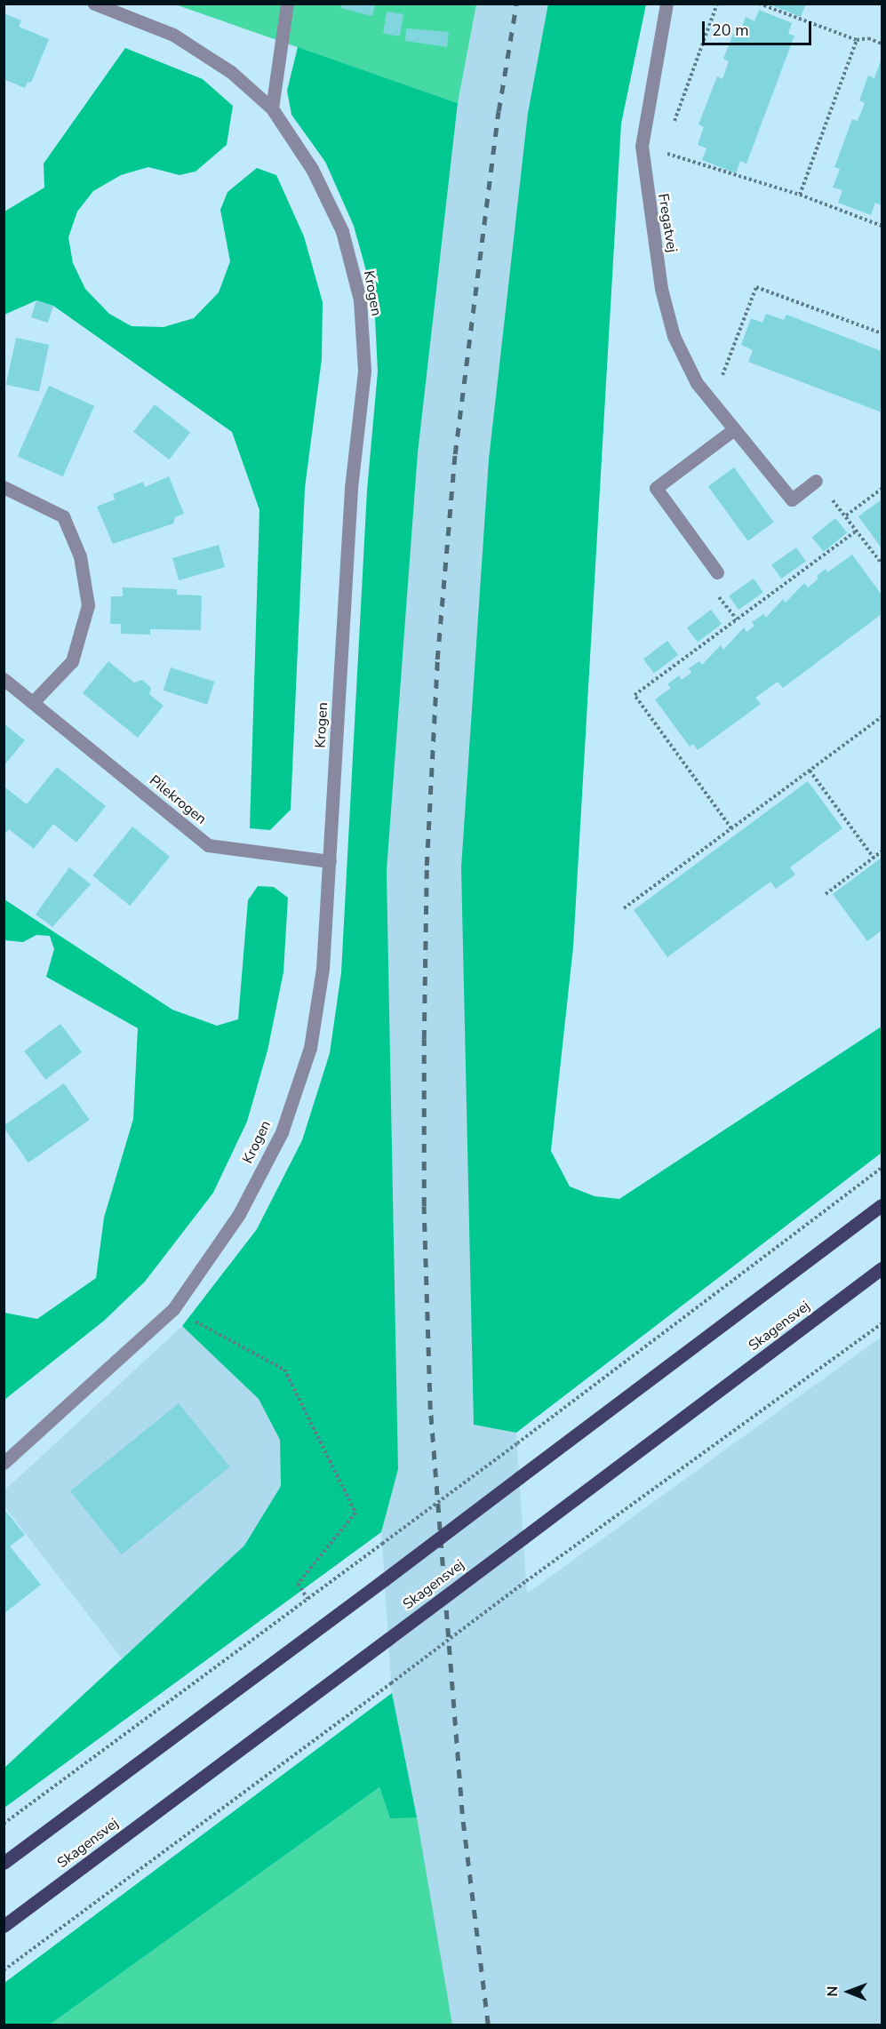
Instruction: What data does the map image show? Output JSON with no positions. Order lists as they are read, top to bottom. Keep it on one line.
{"streets":{"main road":["Skagensvej"],"street":["Fregatvej","Krogen","Pilekrogen"]},"crossings":[["Krogen","Pilekrogen"]],"scale_bar":"20 m","north":"left"}
